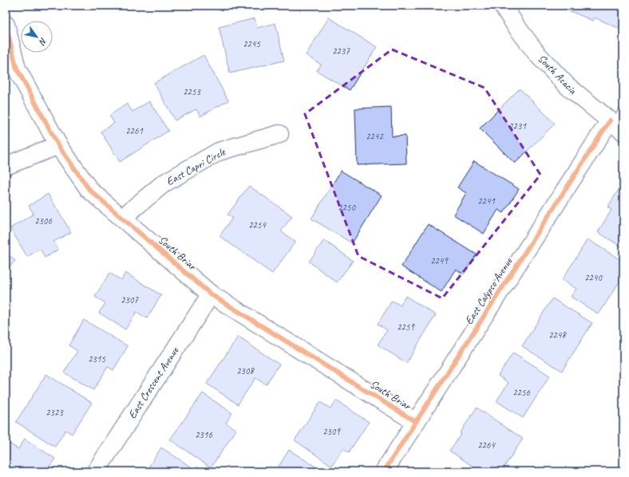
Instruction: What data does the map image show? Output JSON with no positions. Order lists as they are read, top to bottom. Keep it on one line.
{"streets":{"street":["South Acacia","East Capri Circle","South Briar","East Calypso Avenue","East Crescent Avenue"]},"crossings":[["South Acacia","East Calypso Avenue"],["East Capri Circle","South Briar"],["South Briar","East Calypso Avenue"],["South Briar","East Crescent Avenue"]],"house_numbers":["2245","2237","2253","2231","2261","2242","2241","2250","2306","2254","2249","2240","2307","2259","2248","2315","2308","2256","2323","2309","2316","2264"],"north":"bottom right"}
